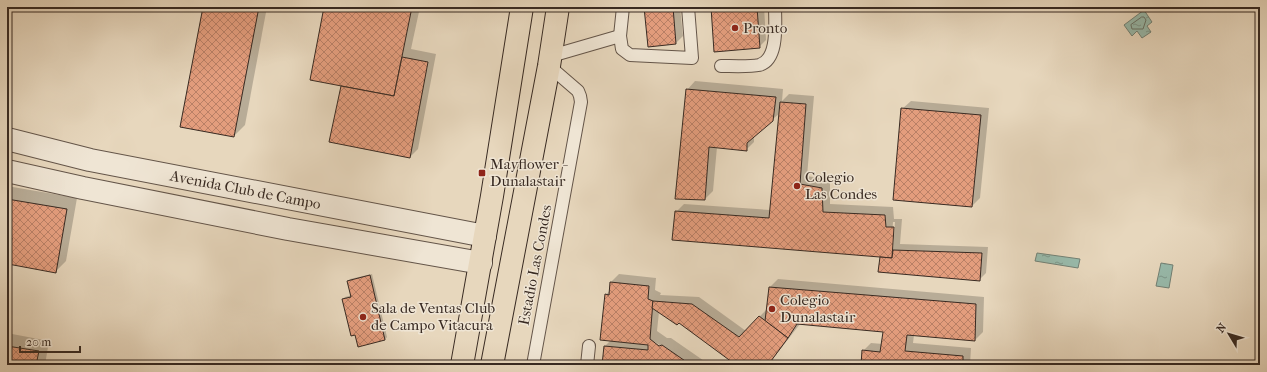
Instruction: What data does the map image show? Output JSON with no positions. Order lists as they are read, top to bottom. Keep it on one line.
{"streets":{"street":["Avenida Club de Campo"],"lane":["Estadio Las Condes"]},"places":{"other":["Pronto","Colegio Las Condes","Colegio Dunalastair","Sala de Ventas Club de Campo Vitacura"],"transit":["Mayflower - Dunalastair"]},"scale_bar":"20 m","north":"top left"}
